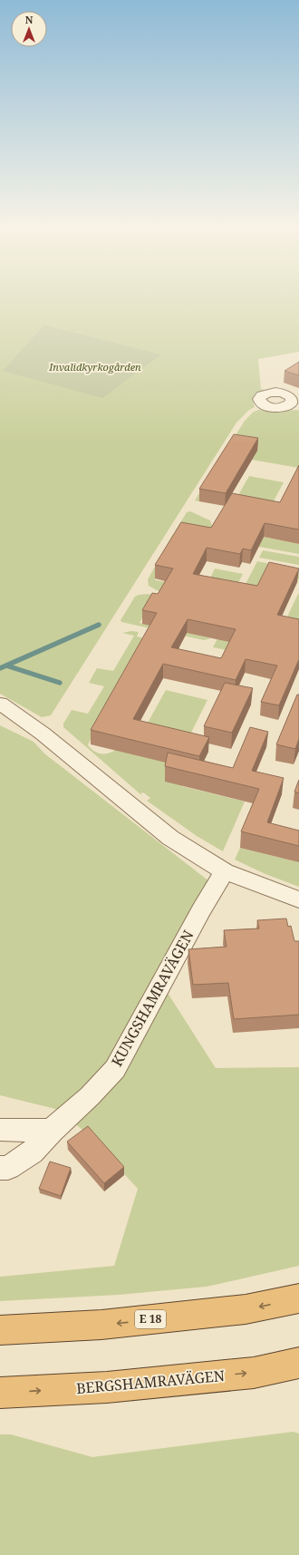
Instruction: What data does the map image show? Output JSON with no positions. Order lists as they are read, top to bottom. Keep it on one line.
{"streets":{"highway":["E 18","BERGSHAMRAVÄGEN"],"street":["KUNGSHAMRAVÄGEN"]},"parks":["Invalidkyrkogården"],"north":"top"}
